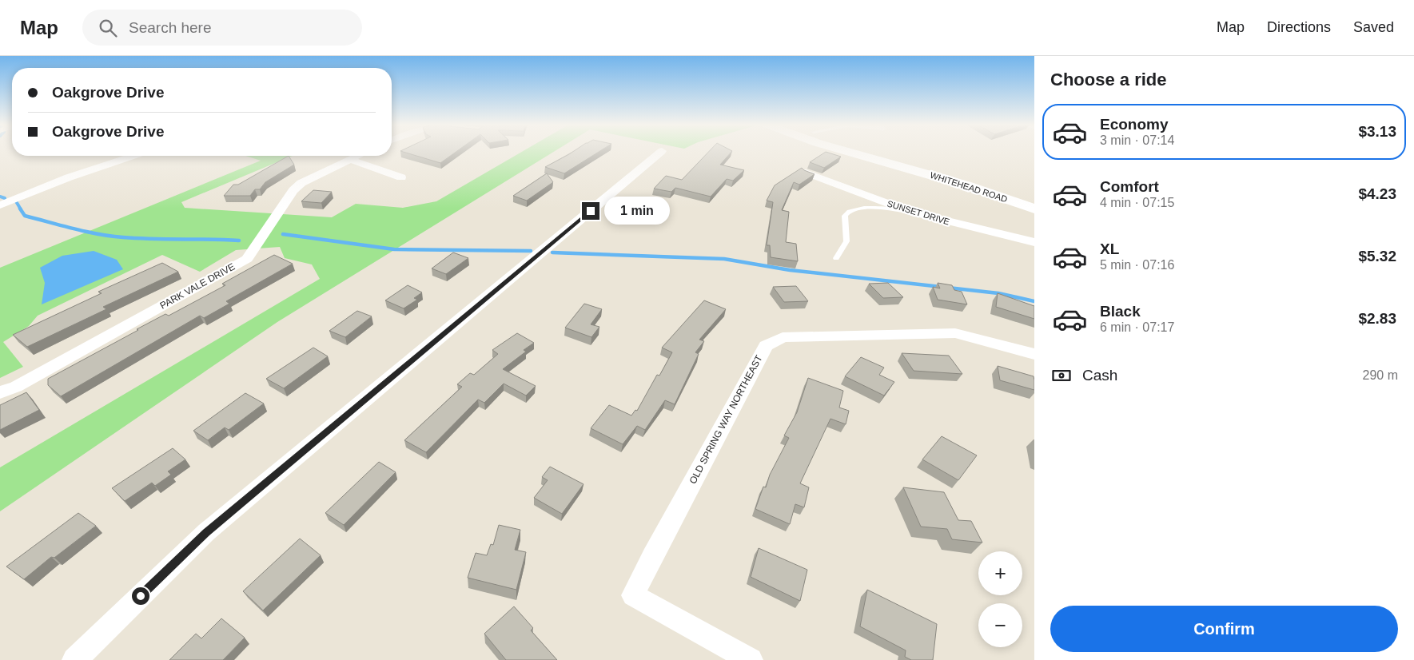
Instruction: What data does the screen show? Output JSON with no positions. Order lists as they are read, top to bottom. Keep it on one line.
{"streets":{"street":["WHITEHEAD ROAD","SUNSET DRIVE","PARK VALE DRIVE","OLD SPRING WAY NORTHEAST"]},"page":{"header":"Map","search":"Search here","nav":["Map","Directions","Saved"],"heading":"Choose a ride","banner":["Oakgrove Drive","Oakgrove Drive"],"list":[{"name":"Economy","note":"3 min · 07:14","value":"$3.13"},{"name":"Comfort","note":"4 min · 07:15","value":"$4.23"},{"name":"XL","note":"5 min · 07:16","value":"$5.32"},{"name":"Black","note":"6 min · 07:17","value":"$2.83"}],"bubble":"1 min","pay":["Cash","290 m"],"map_buttons":["+","−"],"buttons":"Confirm"}}
